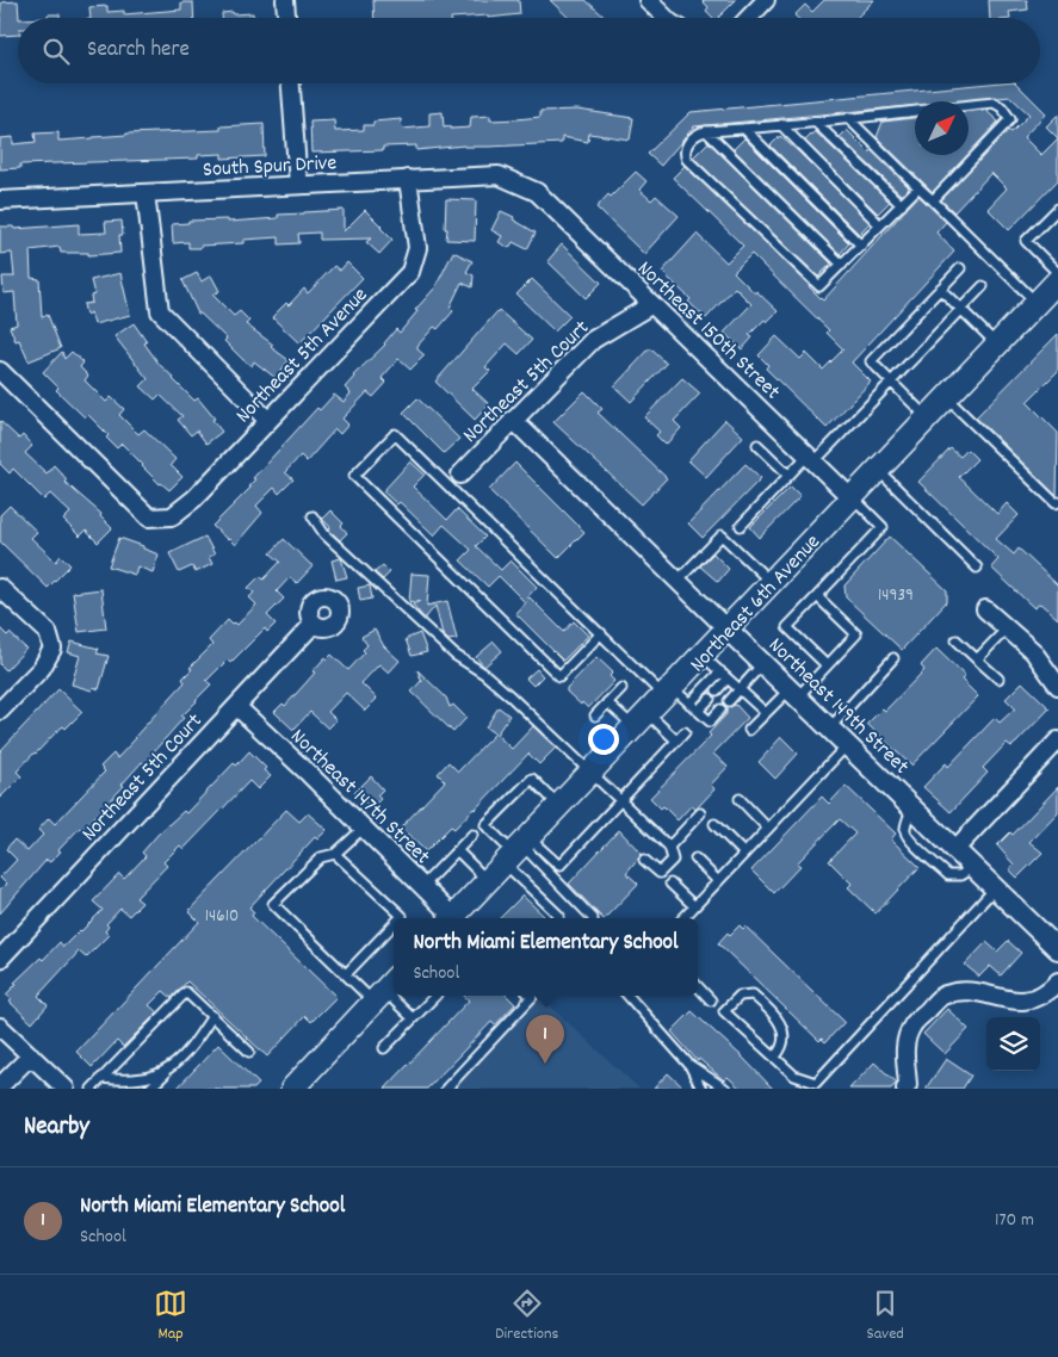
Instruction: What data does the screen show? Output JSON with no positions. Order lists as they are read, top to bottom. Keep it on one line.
{"streets":{"main road":["Northeast 6th Avenue"],"street":["South Spur Drive","Northeast 150th Street","Northeast 5th Avenue","Northeast 5th Court","Northeast 149th Street","Northeast 147th Street"]},"crossings":[["South Spur Drive","Northeast 150th Street"],["South Spur Drive","Northeast 5th Avenue"],["Northeast 150th Street","Northeast 5th Court"],["Northeast 150th Street","Northeast 6th Avenue"],["Northeast 5th Court","Northeast 149th Street"],["Northeast 5th Court","Northeast 147th Street"],["Northeast 6th Avenue","Northeast 149th Street"]],"house_numbers":["14939","14610"],"north":"top right","page":{"search":"Search here","popup":["North Miami Elementary School","School"],"pins":"1","heading":"Nearby","list":[{"mark":"1","name":"North Miami Elementary School","note":"School","value":"170 m"}],"nav":["Map","Directions","Saved"]}}
